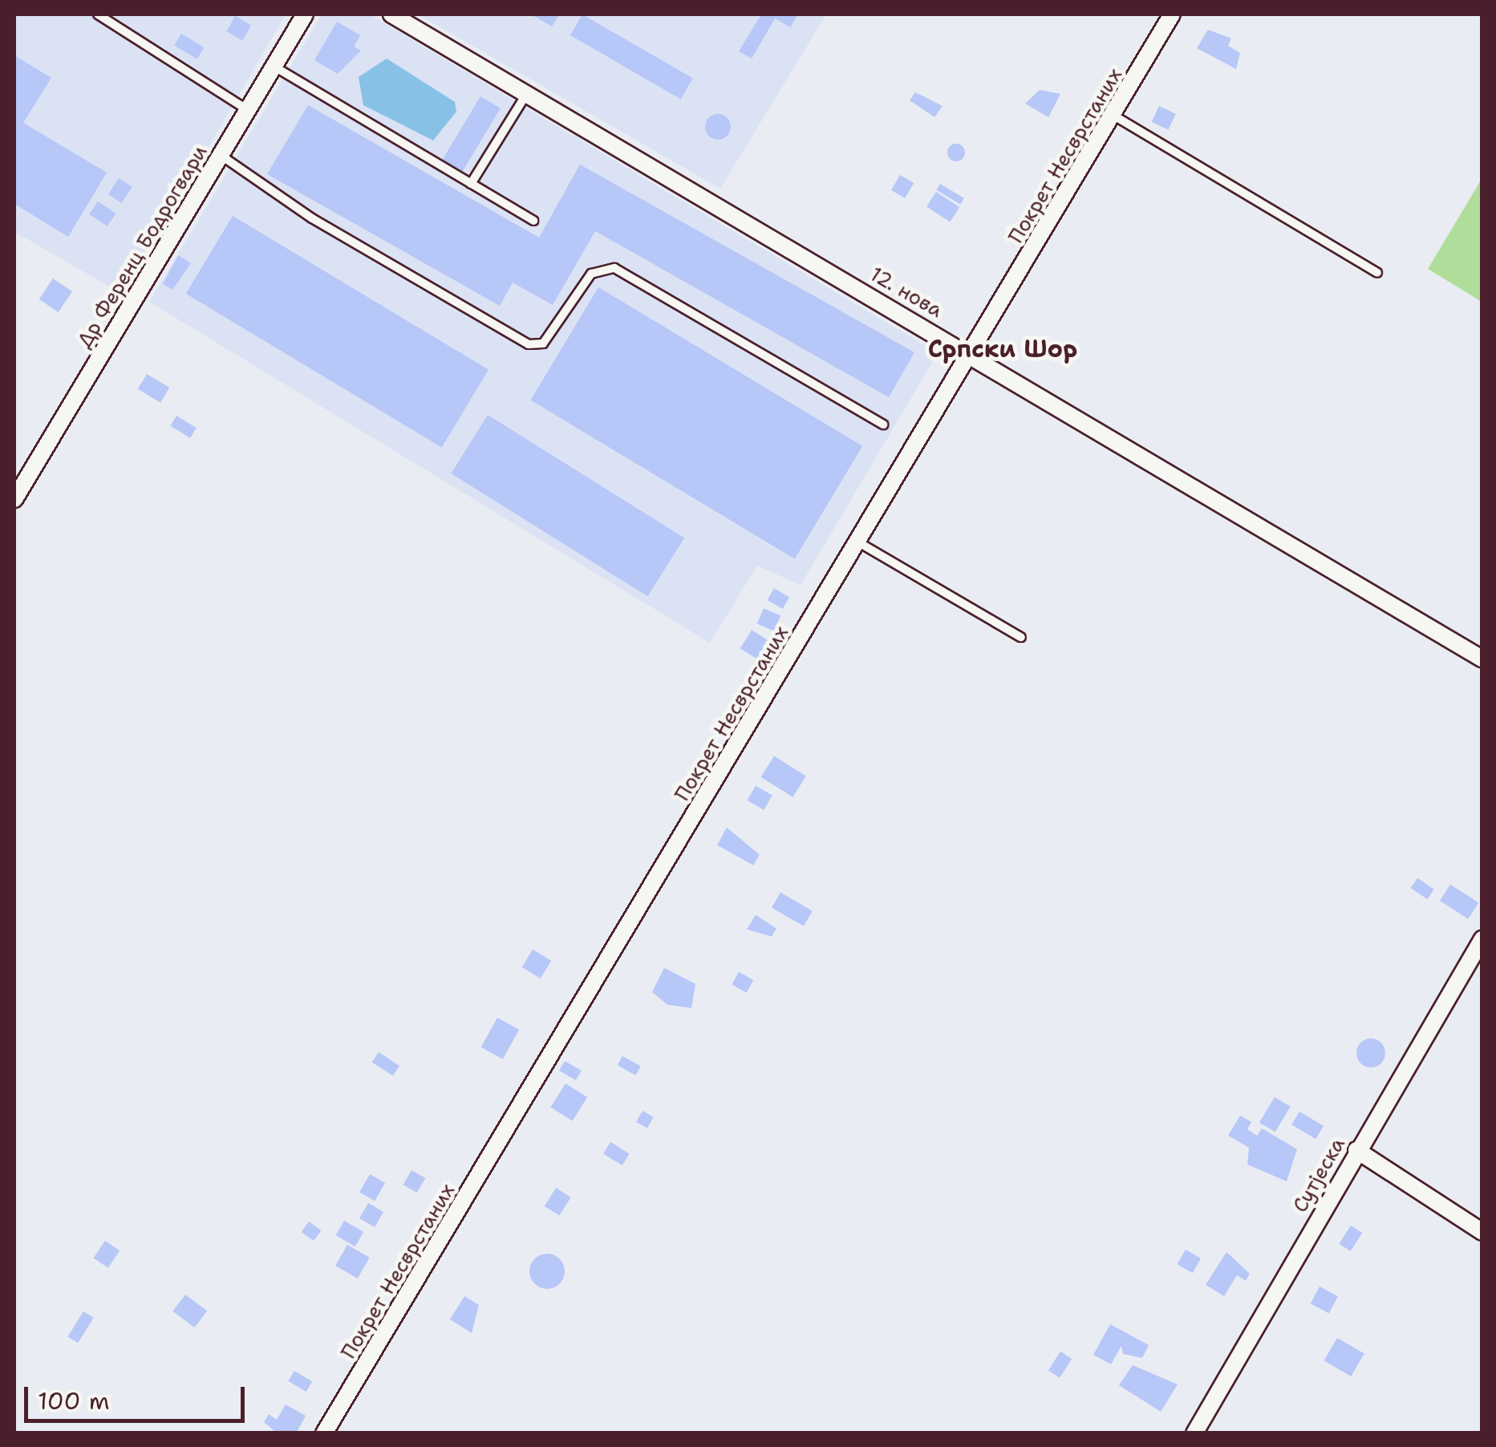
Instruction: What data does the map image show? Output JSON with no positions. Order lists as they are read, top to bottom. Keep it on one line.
{"streets":{"street":["Покрет Несврстаних","Др Ференц Бодрогвари","12. нова","Сутјеска"]},"crossings":[["Покрет Несврстаних","12. нова"]],"districts":["Српски Шор"],"scale_bar":"100 m"}
